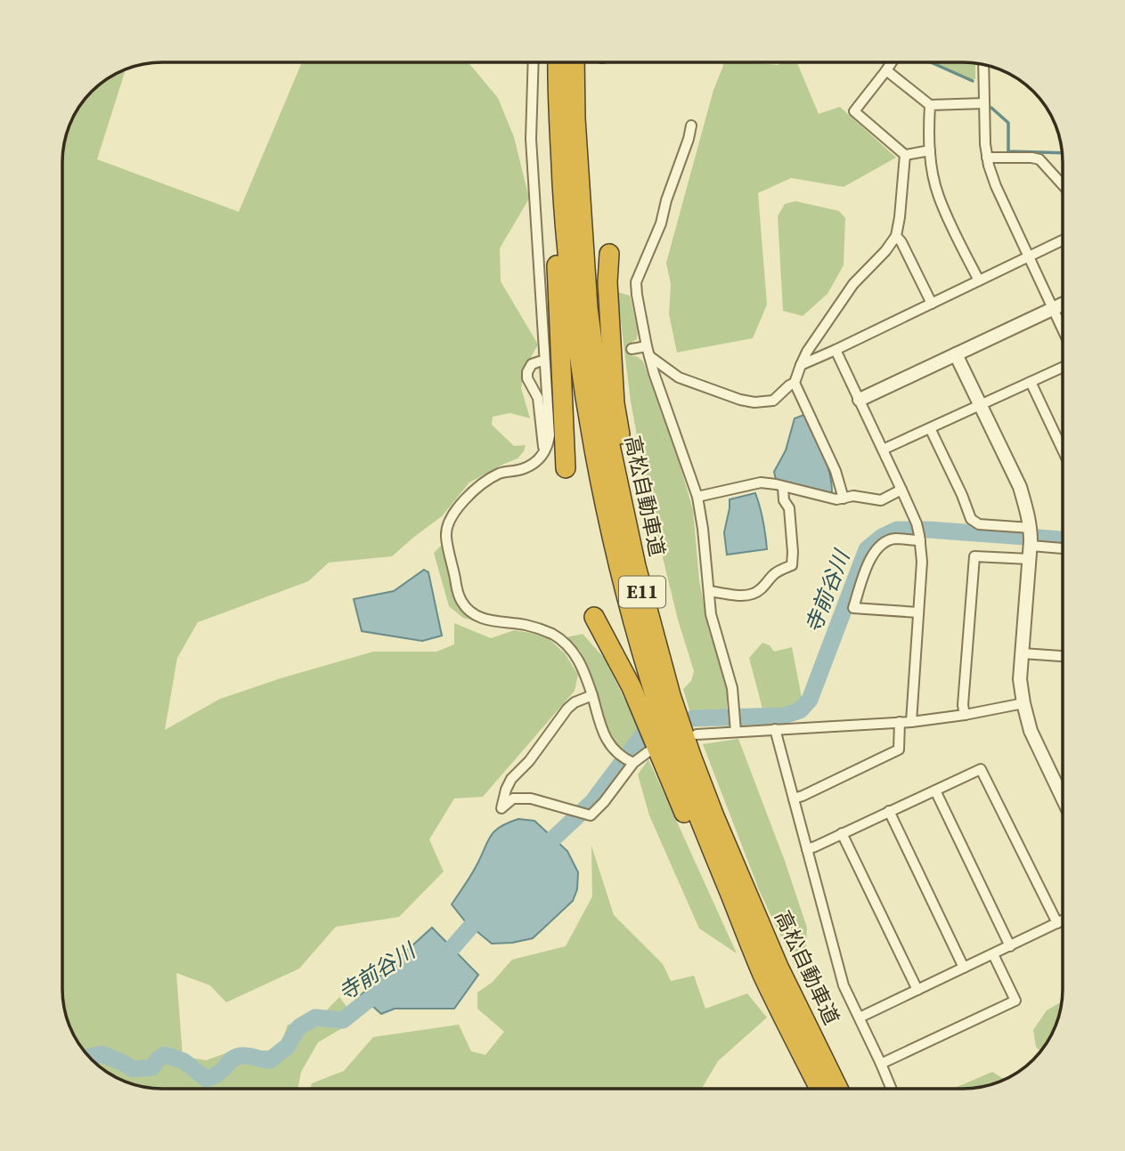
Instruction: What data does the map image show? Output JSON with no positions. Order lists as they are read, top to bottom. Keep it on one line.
{"streets":{"highway":["高松自動車道","E11"]},"water":["寺前谷川"]}
